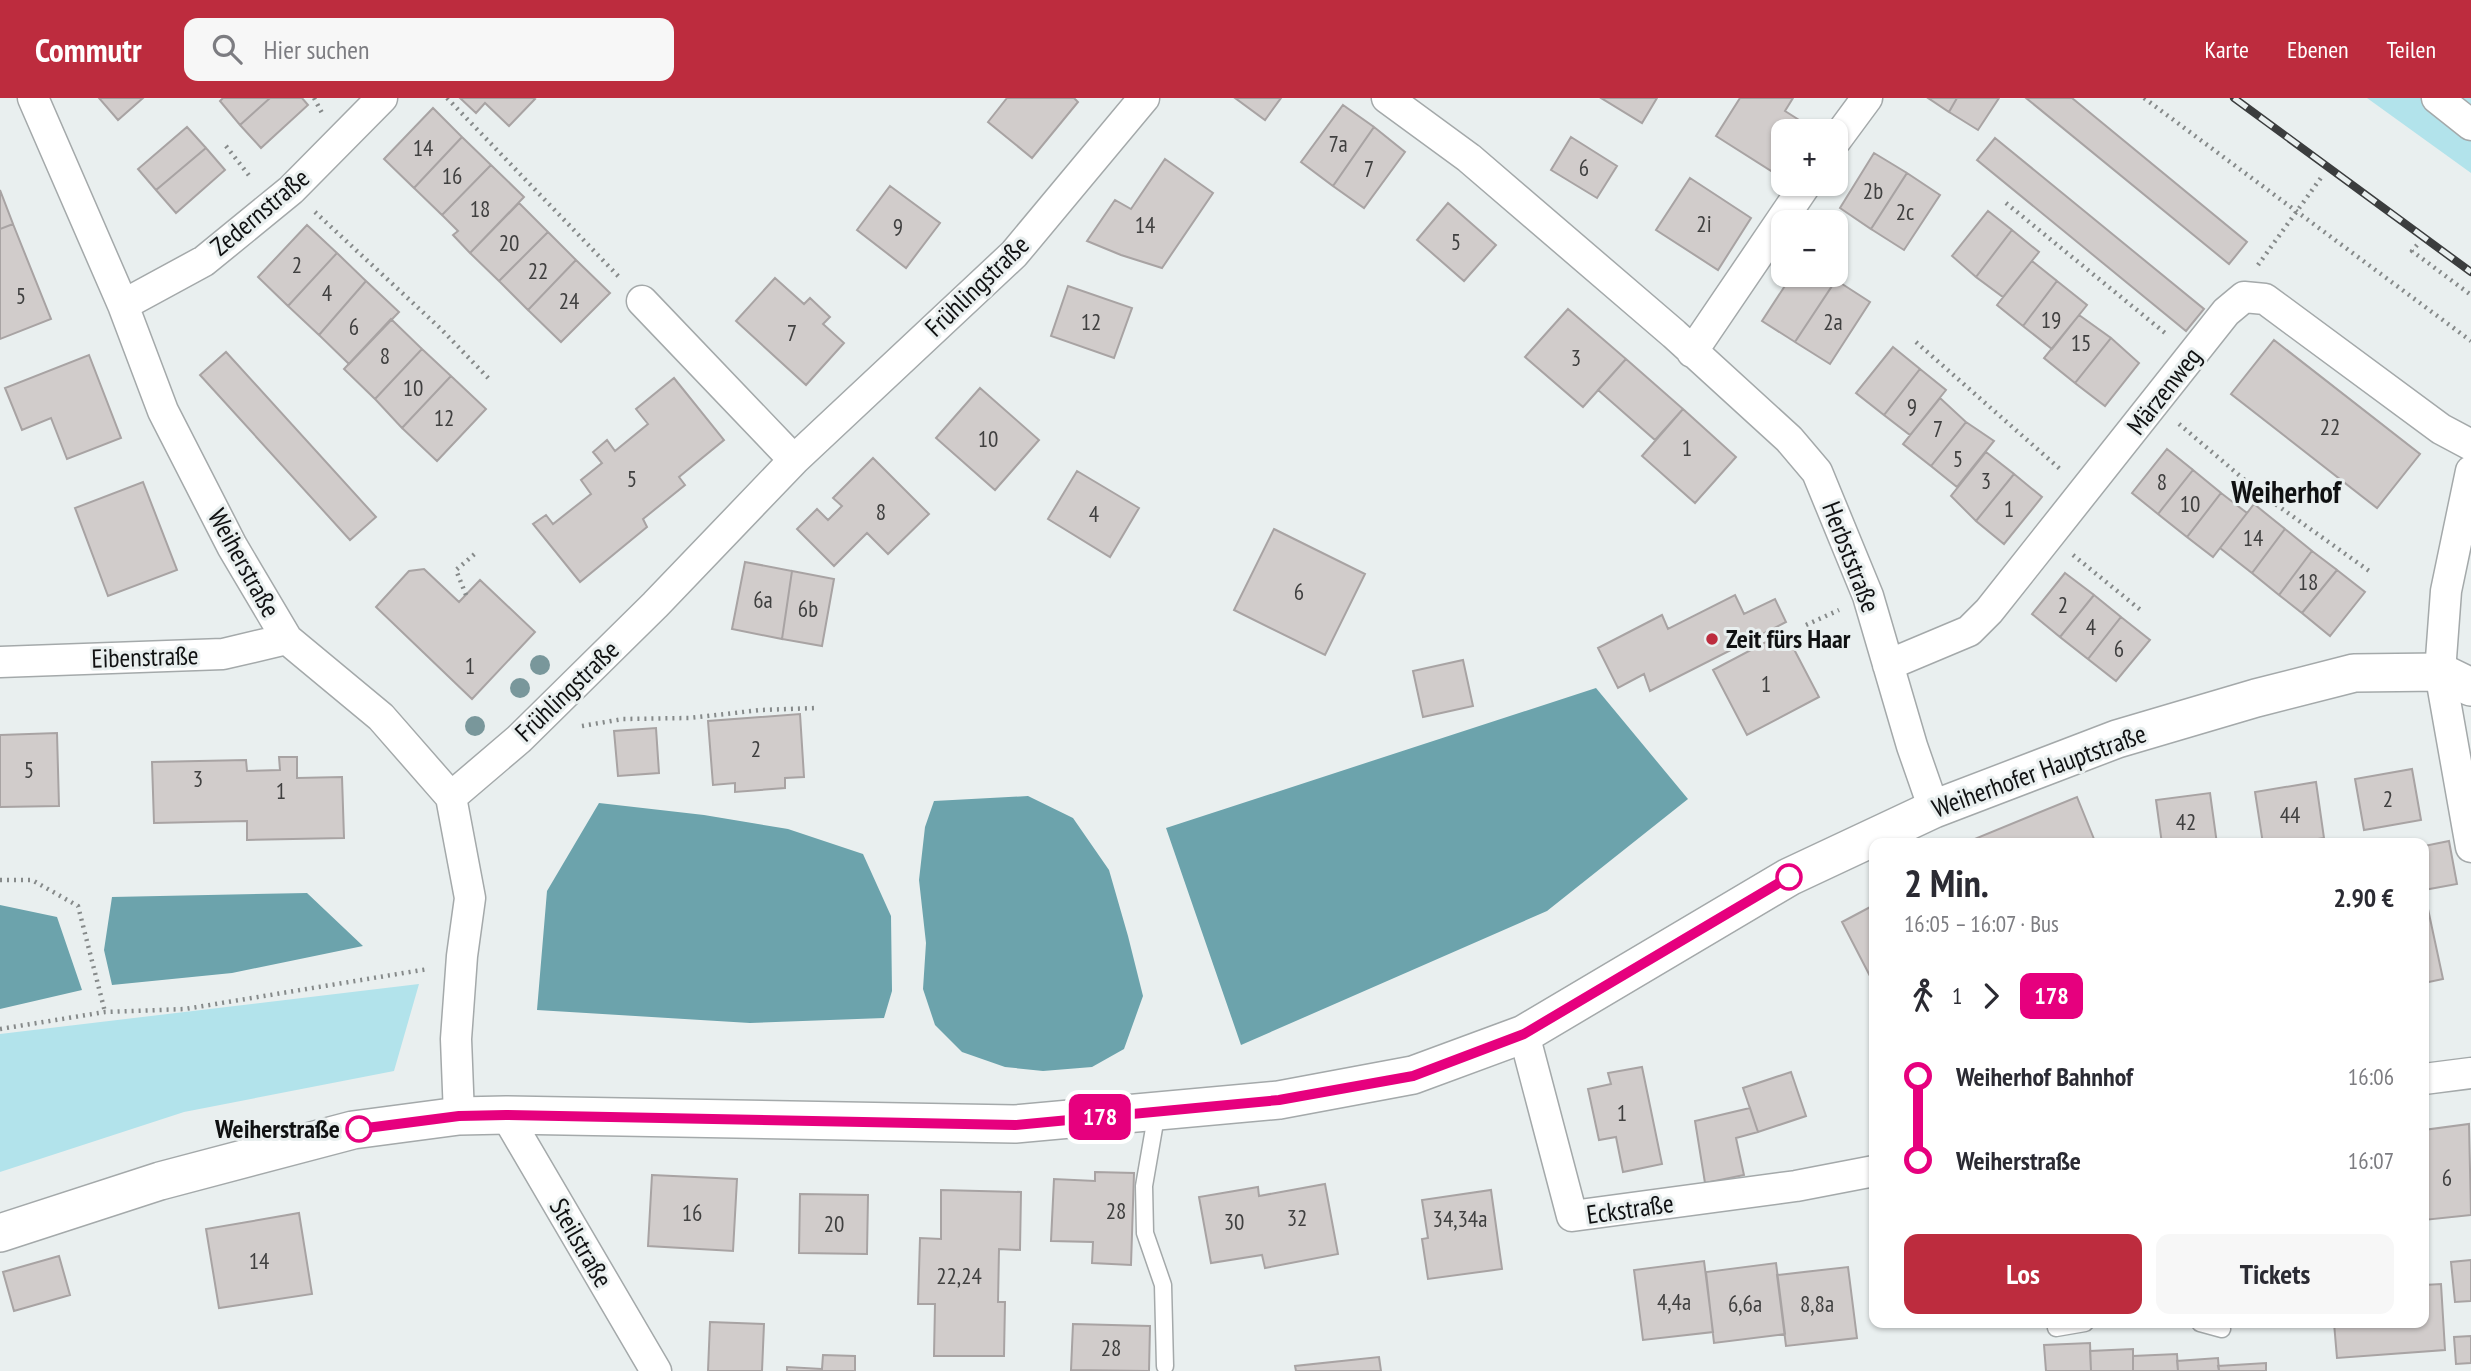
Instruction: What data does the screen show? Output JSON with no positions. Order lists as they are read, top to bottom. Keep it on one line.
{"streets":{"street":["Zedernstraße","Frühlingstraße","Märzenweg","Herbststraße","Weiherstraße","Eibenstraße","Weiherhofer Hauptstraße","Eckstraße","Steilstraße"]},"crossings":[["Zedernstraße","Weiherstraße"],["Frühlingstraße","Weiherstraße"],["Märzenweg","Herbststraße"],["Herbststraße","Weiherhofer Hauptstraße"],["Weiherstraße","Eibenstraße"],["Weiherhofer Hauptstraße","Eckstraße"],["Weiherhofer Hauptstraße","Steilstraße"]],"districts":["Weiherhof"],"places":["Zeit fürs Haar","Weiherstraße"],"lines":["bus line 178"],"house_numbers":["7a","14","6","7","16","2b","18","2c","2i","14","9","5","20","2","22","4","5","24","19","12","2a","6","7","15","8","3","10","9","12","22","7","10","1","5","5","3","8","10","1","8","4","14","18","6","6a","2","6b","4","6","1","1","2","5","3","1","2","44","42","1","6","28","16","32","34,34a","30","20","14","22,24","4,4a","6,6a","8,8a","28"],"page":{"header":"Commutr","search":"Hier suchen","nav":["Karte","Ebenen","Teilen"],"on_map":"178","map_buttons":["+","−"],"heading":["2 Min.","16:05 – 16:07 · Bus","2.90 €"],"legs":["1","178"],"list":[{"name":"Weiherhof Bahnhof","value":"16:06"},{"name":"Weiherstraße","value":"16:07"}],"buttons":["Los","Tickets"]}}
